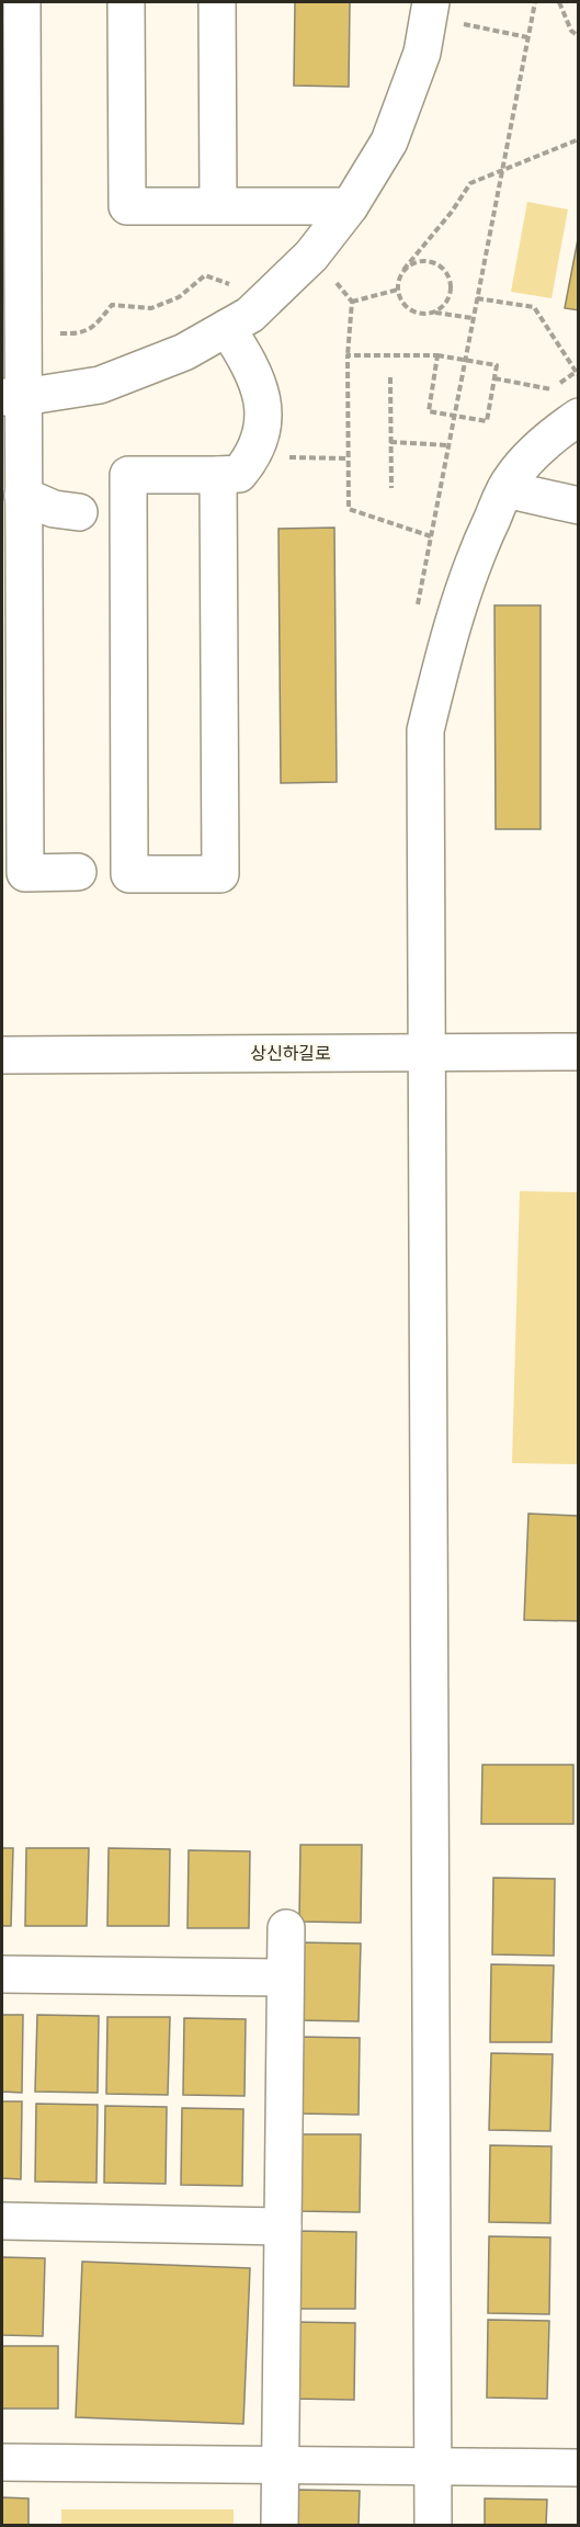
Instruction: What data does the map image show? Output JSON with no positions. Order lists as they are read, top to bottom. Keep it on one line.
{"streets":{"street":["상신하길로"]}}
